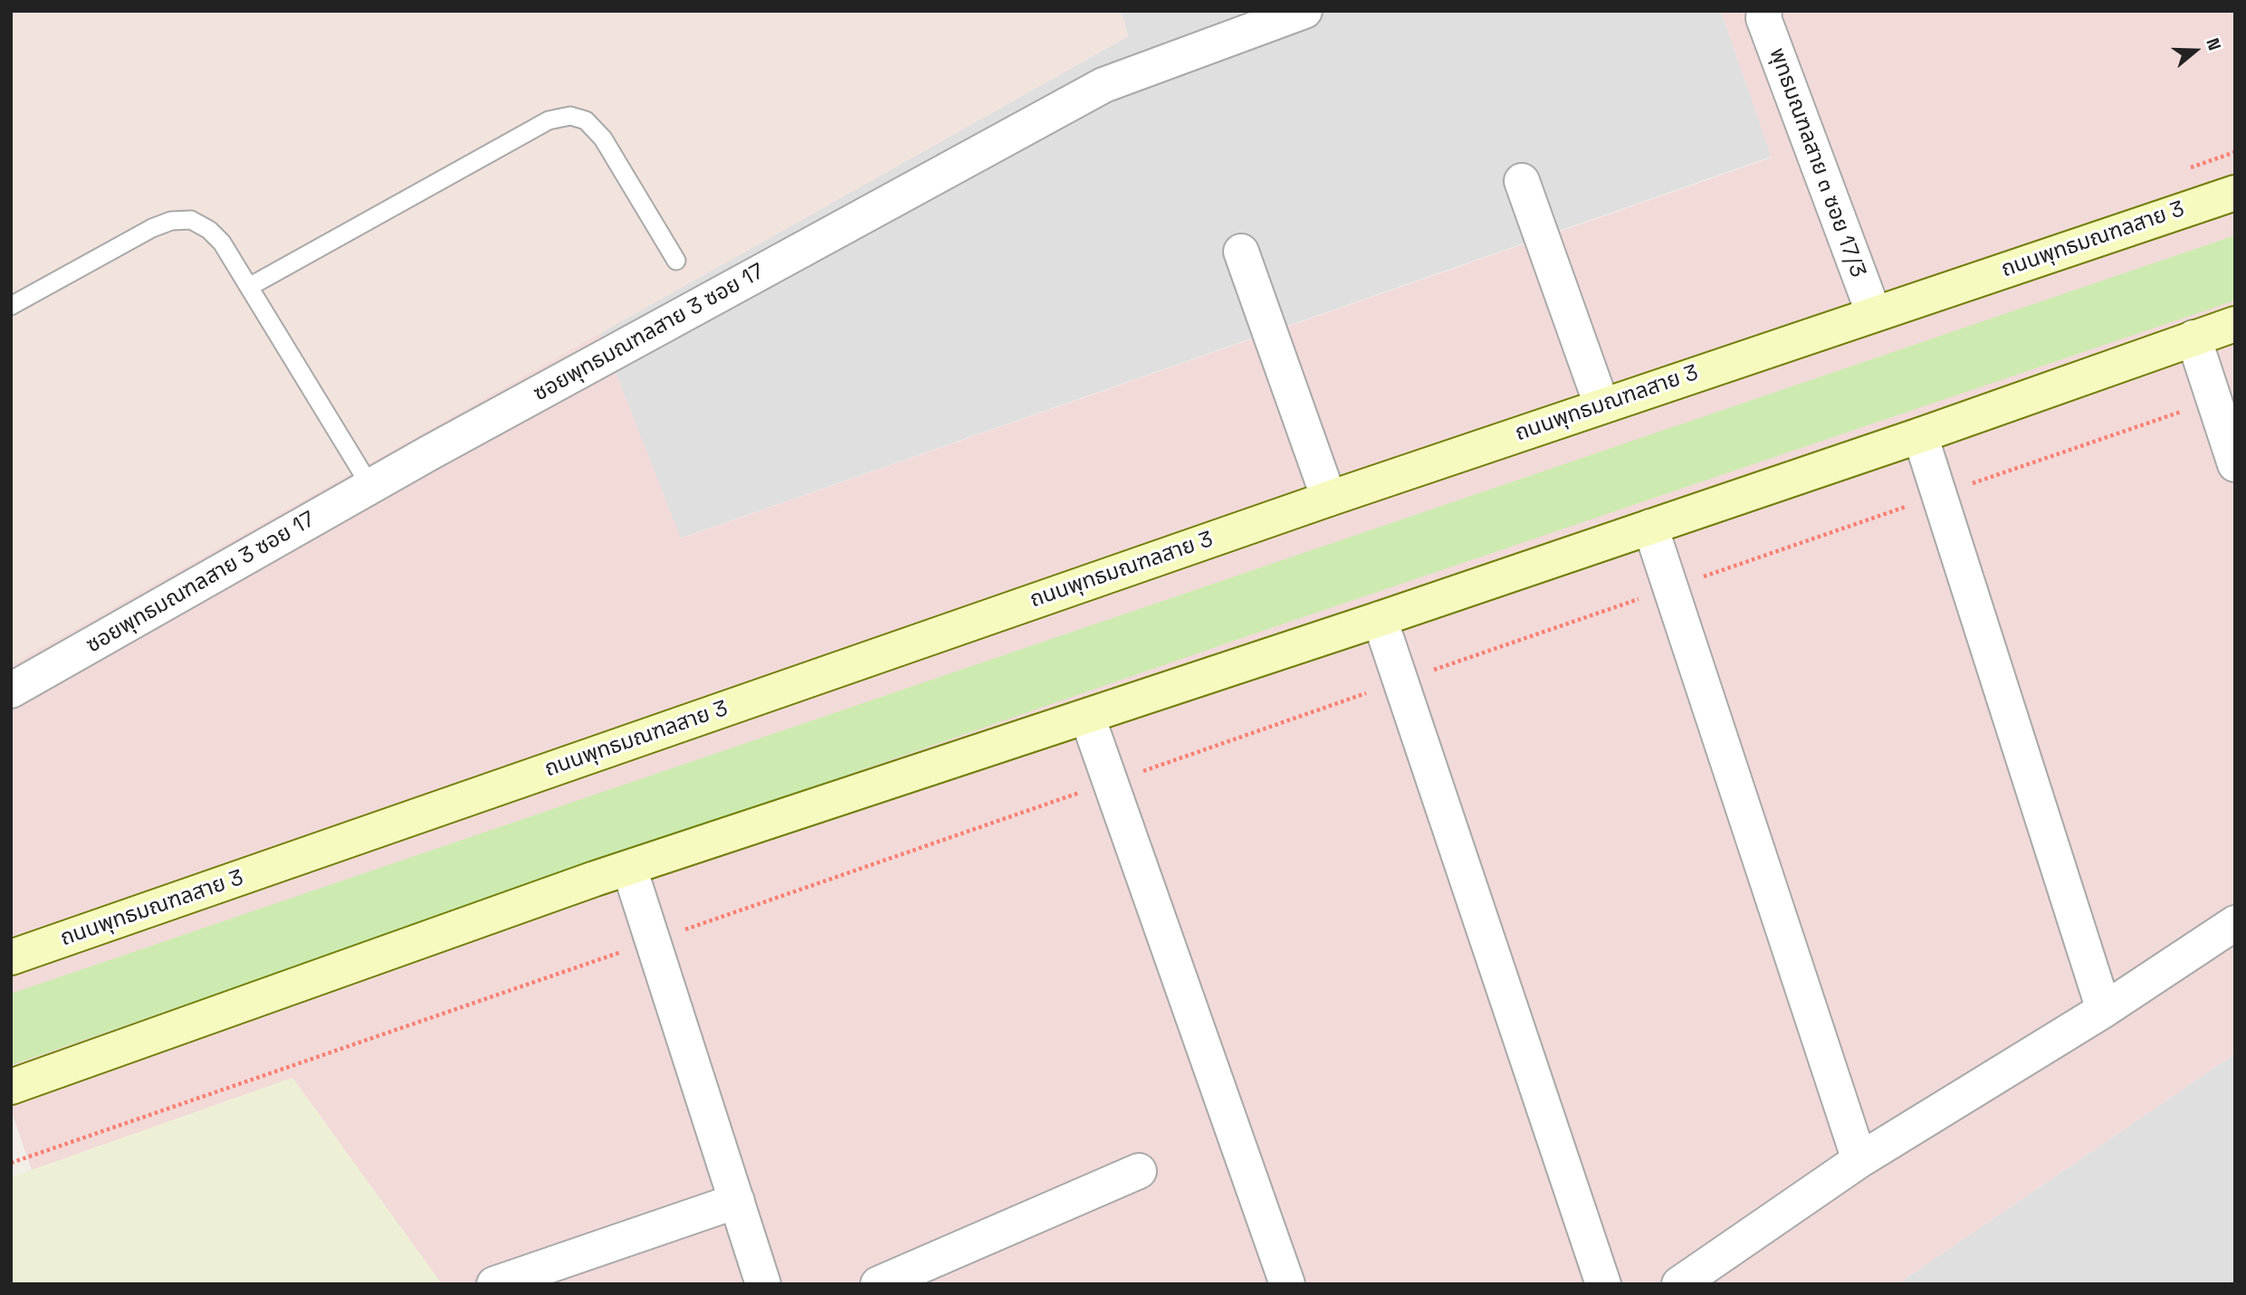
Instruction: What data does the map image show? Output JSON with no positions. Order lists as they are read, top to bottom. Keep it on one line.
{"streets":{"main road":["ถนนพุทธมณฑลสาย 3"],"street":["พุทธมณฑลสาย ๓ ซอย 17/3","ซอยพุทธมณฑลสาย 3 ซอย 17"]},"crossings":[["พุทธมณฑลสาย ๓ ซอย 17/3","ถนนพุทธมณฑลสาย 3"]],"north":"right"}
